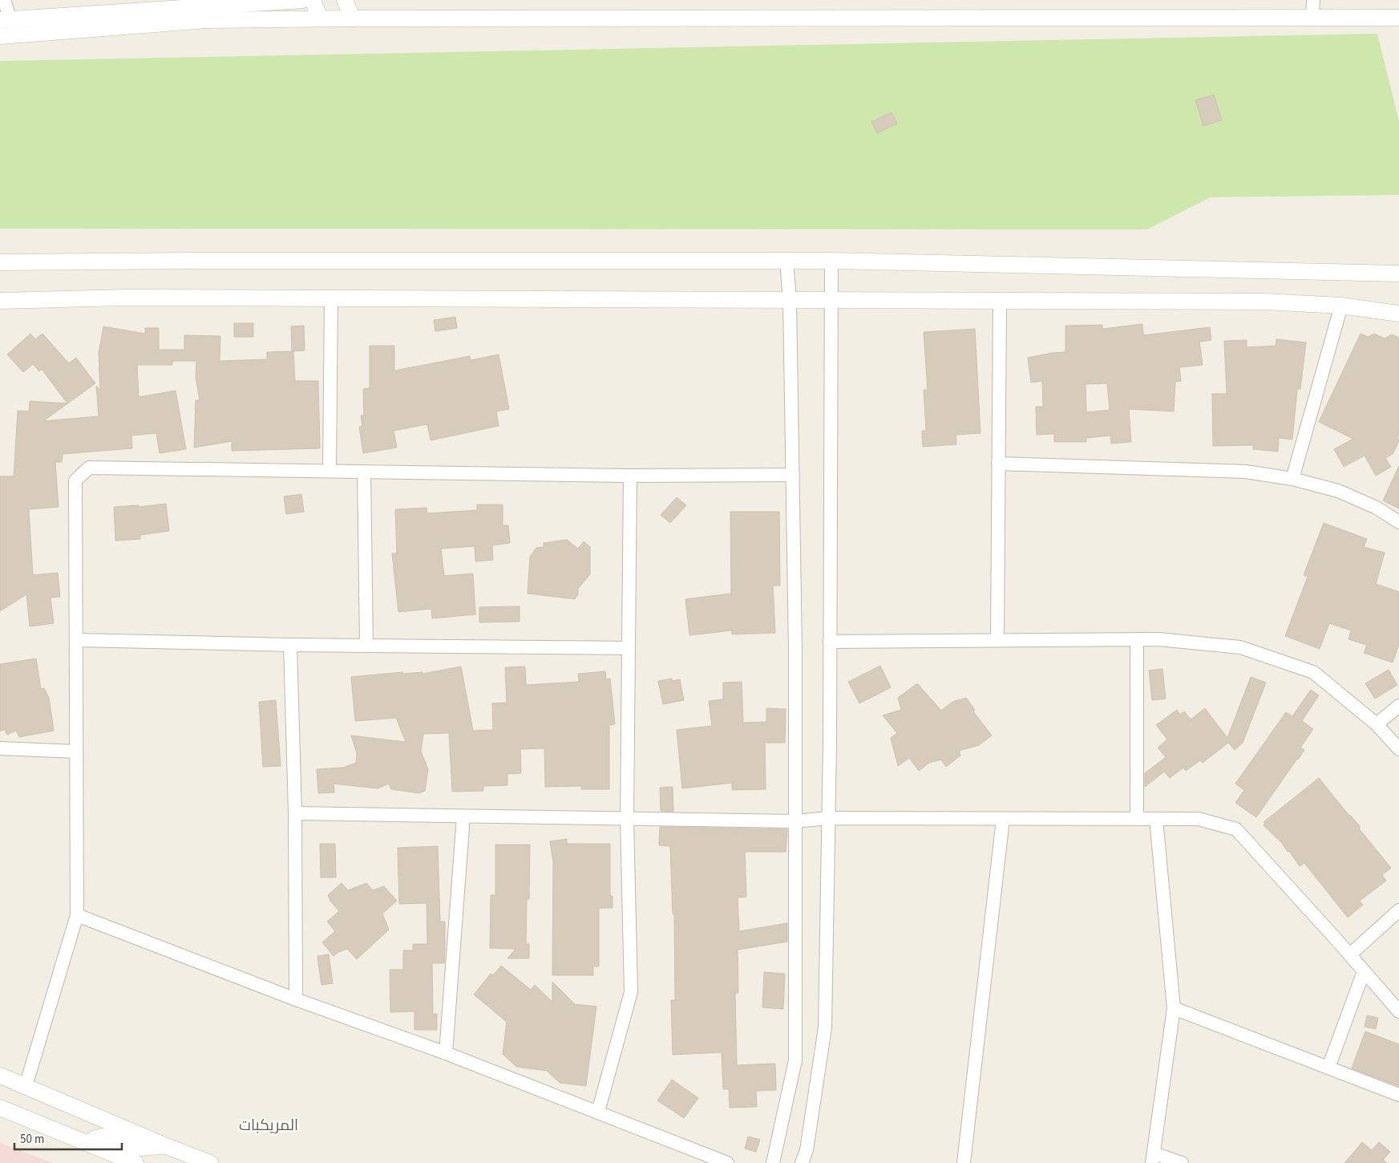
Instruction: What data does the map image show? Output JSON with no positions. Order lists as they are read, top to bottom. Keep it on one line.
{"districts":["المريكبات"],"scale_bar":"50 m"}
